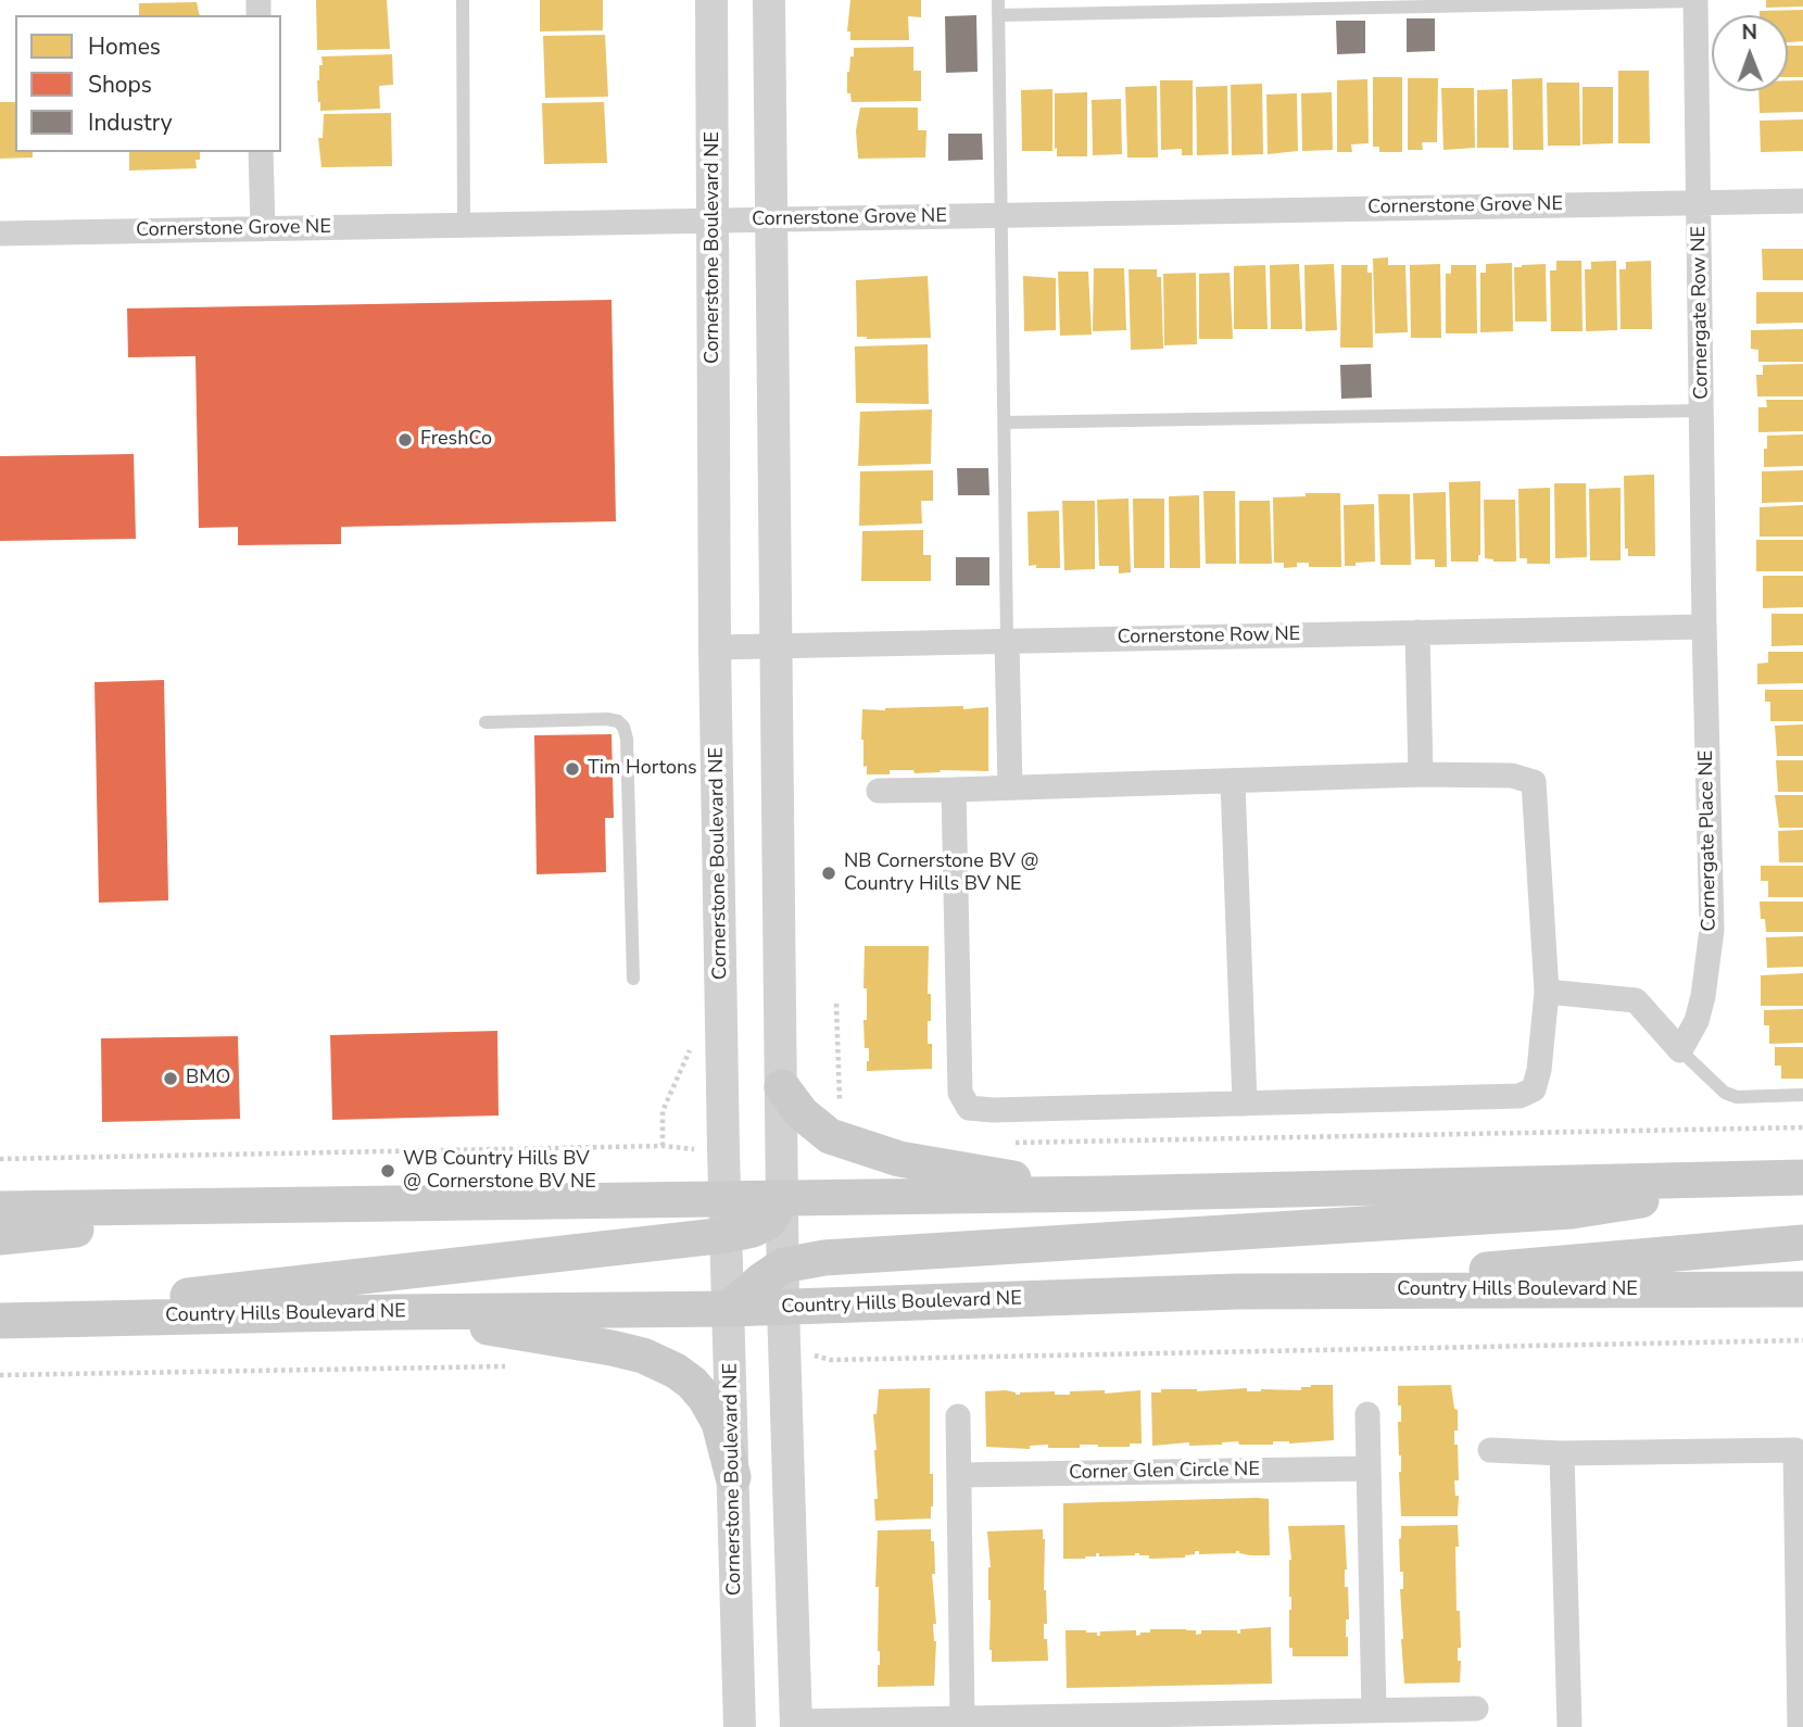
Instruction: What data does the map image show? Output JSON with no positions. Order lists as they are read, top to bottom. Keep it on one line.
{"streets":{"main road":["Country Hills Boulevard NE"],"street":["Cornerstone Grove NE","Cornerstone Boulevard NE","Cornergate Row NE","Cornerstone Row NE","Cornergate Place NE","Corner Glen Circle NE"]},"crossings":[["Cornerstone Grove NE","Cornerstone Boulevard NE"],["Cornerstone Grove NE","Cornergate Row NE"],["Cornerstone Boulevard NE","Cornerstone Row NE"],["Cornerstone Boulevard NE","Country Hills Boulevard NE"],["Cornergate Row NE","Cornerstone Row NE"],["Cornergate Row NE","Cornergate Place NE"],["Cornerstone Row NE","Cornergate Place NE"]],"places":["FreshCo","Tim Hortons","NB Cornerstone BV @ Country Hills BV NE","BMO","WB Country Hills BV @ Cornerstone BV NE"],"legend":["Homes","Shops","Industry"],"north":"top"}
